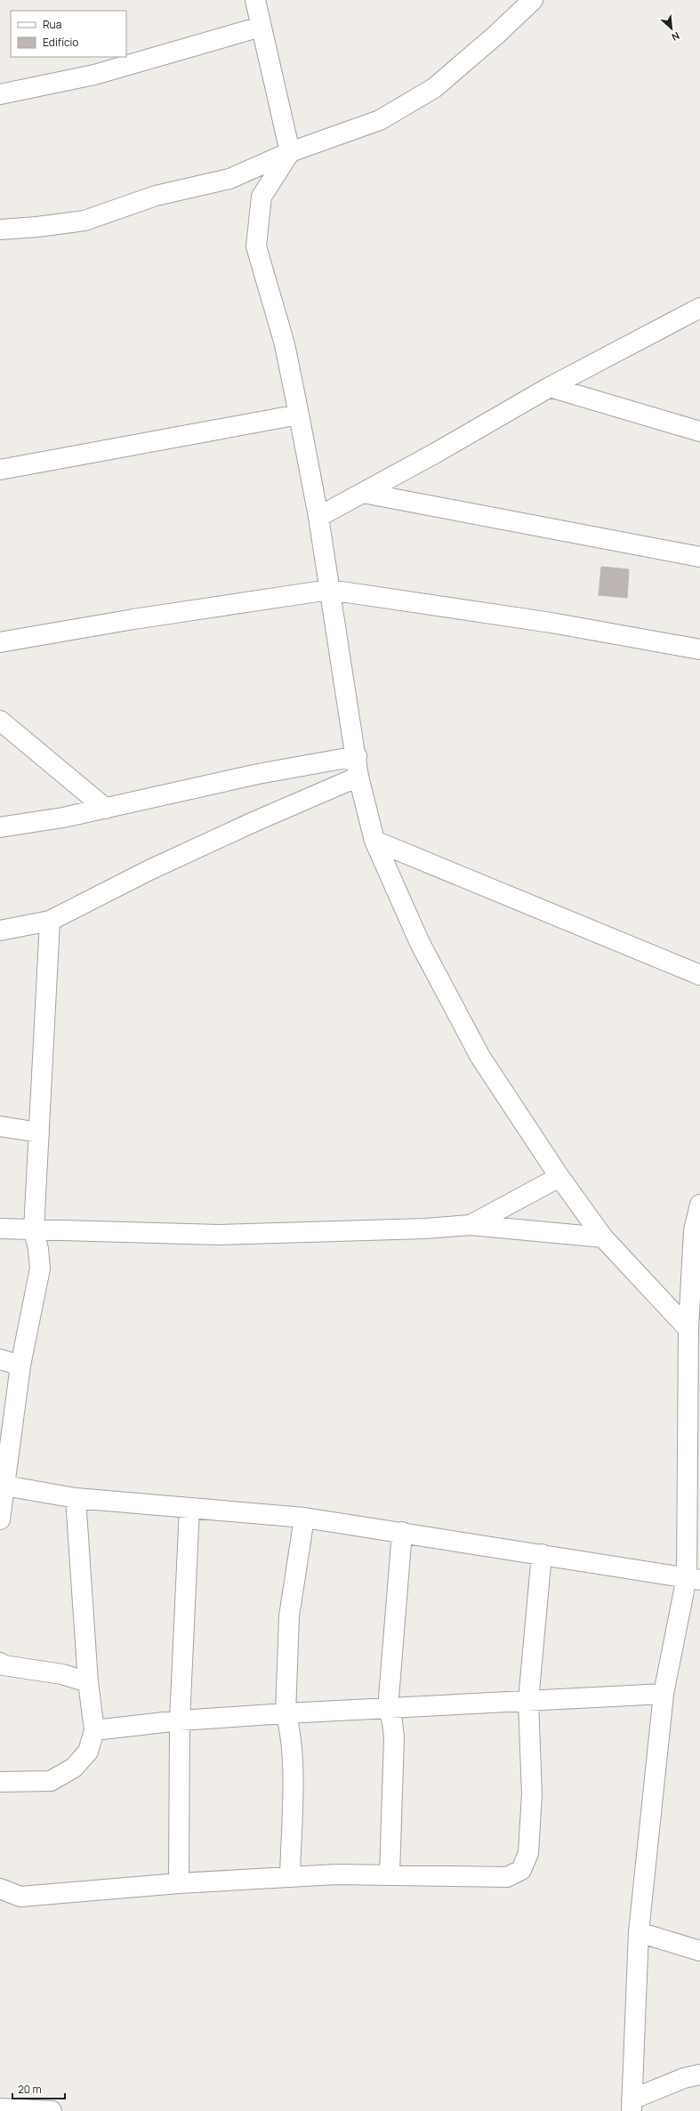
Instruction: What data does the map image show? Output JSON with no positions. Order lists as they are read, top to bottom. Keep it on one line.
{"legend":["Rua","Edifício"],"scale_bar":"20 m","north":"bottom right"}
